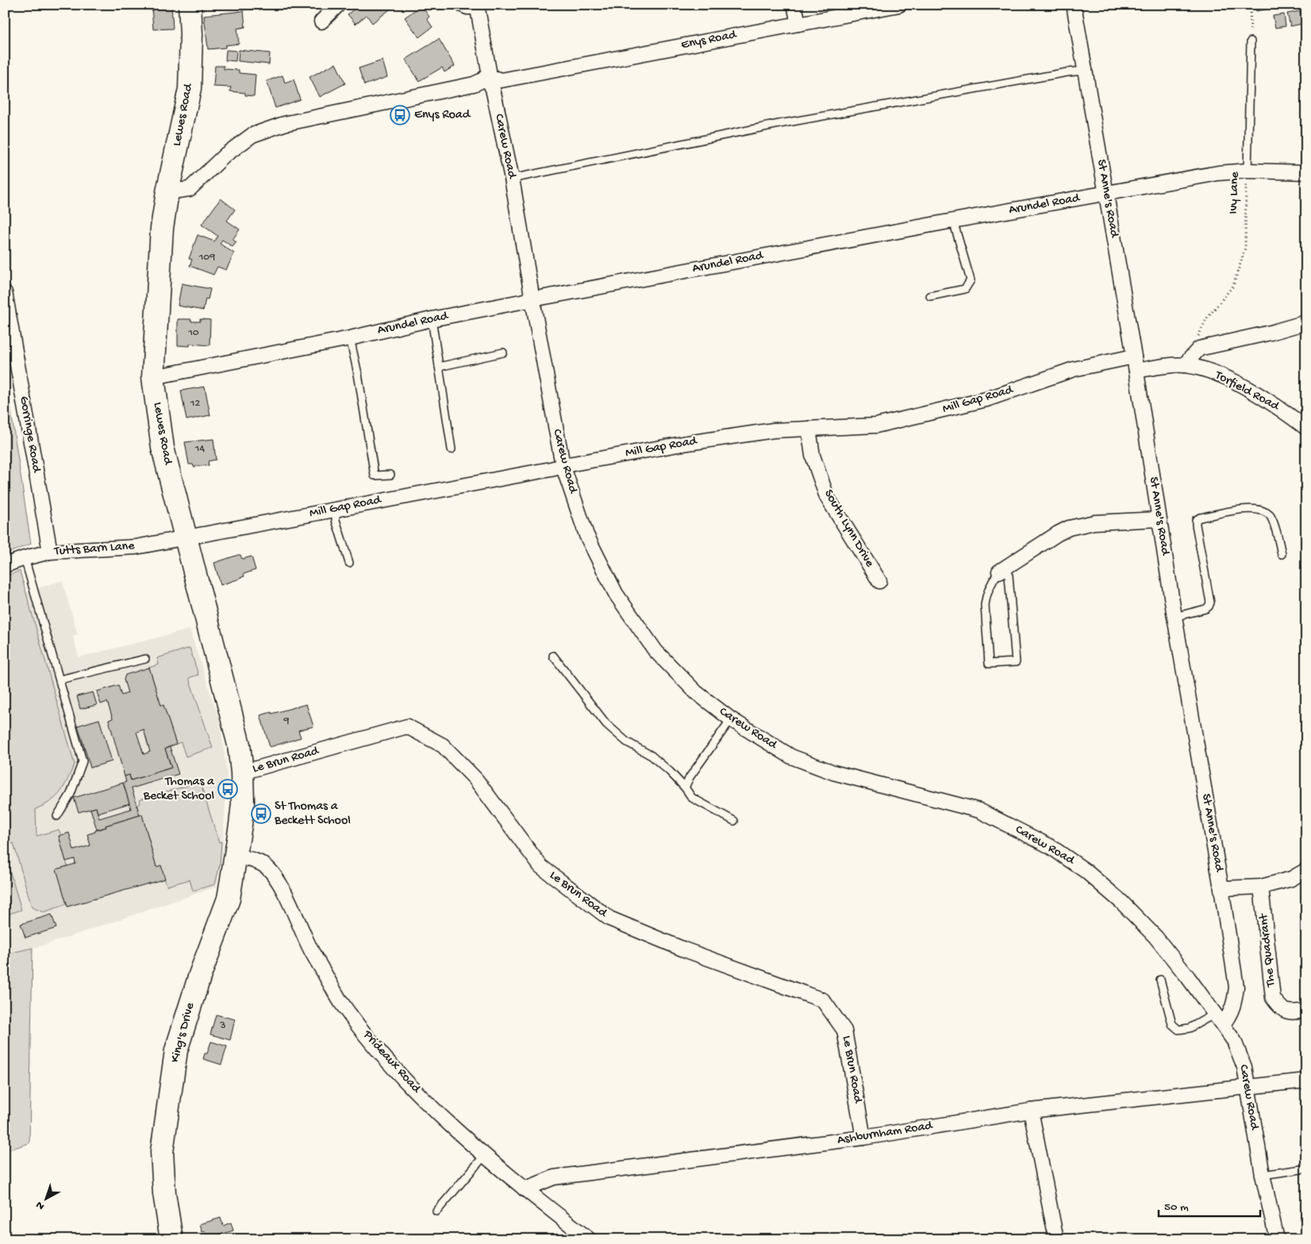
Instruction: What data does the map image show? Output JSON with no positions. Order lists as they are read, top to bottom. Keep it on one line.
{"streets":{"main road":["Lewes Road","King's Drive"],"street":["Enys Road","Carew Road","St Anne's Road","Arundel Road","Torfield Road","Mill Gap Road","Gorringe Road","South Lynn Drive","Tutts Barn Lane","Le Brun Road","The Quadrant","Prideaux Road","Ashburnham Road"],"lane":["Ivy Lane"]},"crossings":[["Enys Road","Carew Road"],["Lewes Road","Arundel Road"],["Lewes Road","Mill Gap Road"],["Lewes Road","Tutts Barn Lane"],["Lewes Road","Le Brun Road"],["Lewes Road","King's Drive"],["Lewes Road","Prideaux Road"],["Carew Road","St Anne's Road"],["Carew Road","Arundel Road"],["Carew Road","Mill Gap Road"],["Carew Road","Ashburnham Road"],["Ivy Lane","Arundel Road"],["St Anne's Road","Arundel Road"],["St Anne's Road","Torfield Road"],["St Anne's Road","Mill Gap Road"],["Mill Gap Road","South Lynn Drive"],["Mill Gap Road","Tutts Barn Lane"],["Gorringe Road","Tutts Barn Lane"],["Le Brun Road","Ashburnham Road"],["King's Drive","Prideaux Road"],["Prideaux Road","Ashburnham Road"]],"places":{"bus stop":["Enys Road","Thomas a Becket School","St Thomas a Beckett School"]},"house_numbers":["109","10","12","14","9","3"],"scale_bar":"50 m","north":"bottom left"}
